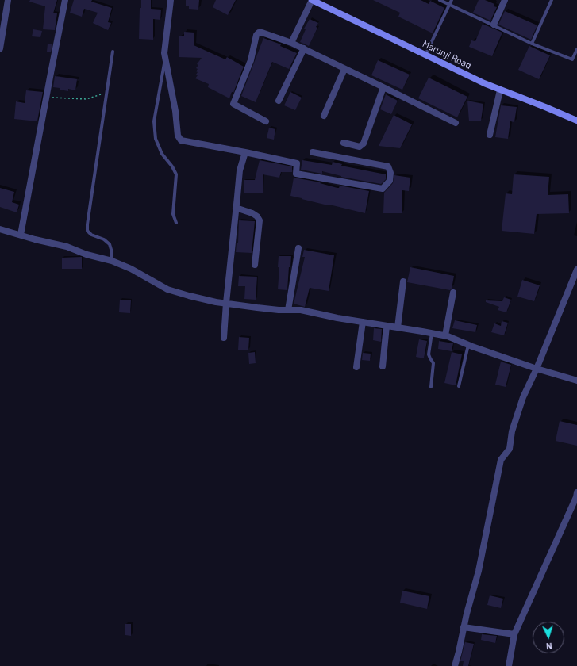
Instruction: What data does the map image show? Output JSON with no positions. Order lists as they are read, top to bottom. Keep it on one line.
{"streets":{"street":["Marunji Road"]},"north":"bottom"}
